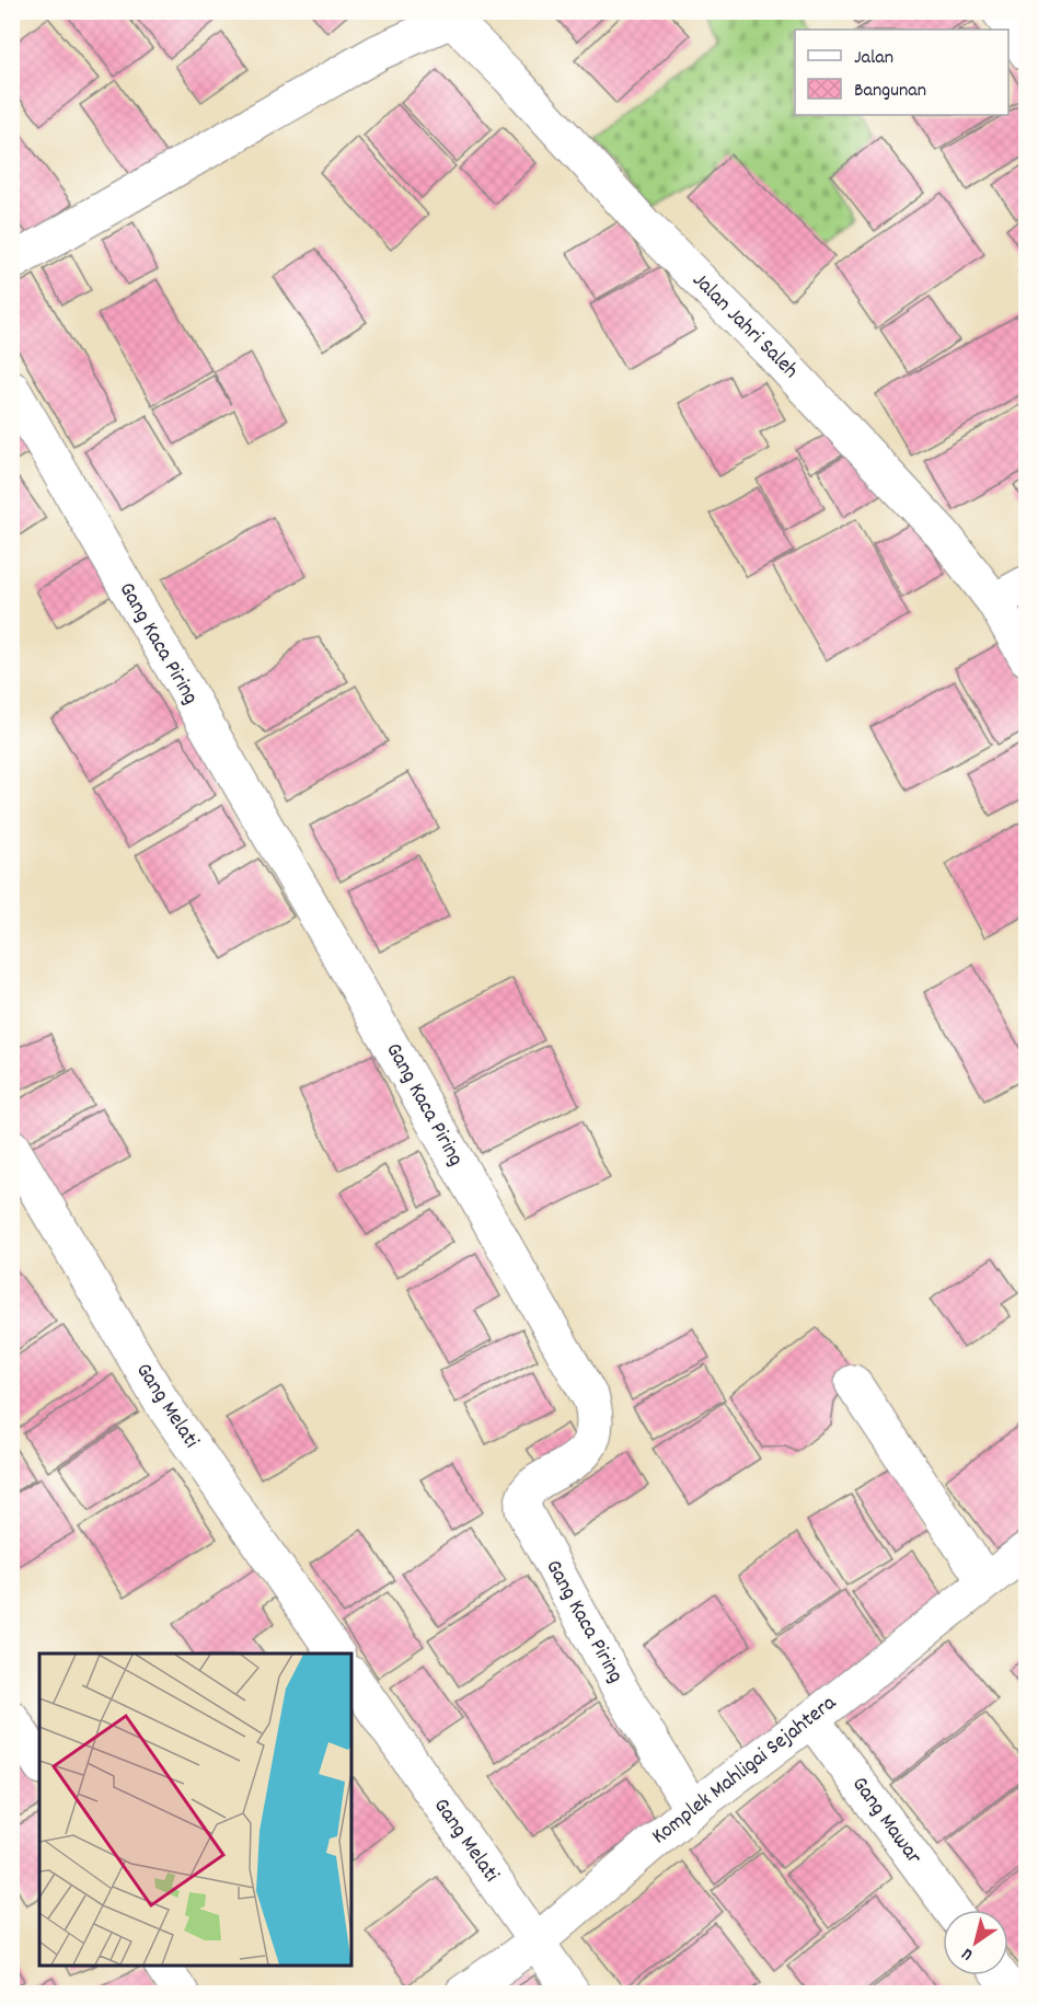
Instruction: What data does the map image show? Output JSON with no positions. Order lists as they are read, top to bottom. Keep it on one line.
{"streets":{"street":["Jalan Jahri Saleh","Gang Kaca Piring","Gang Melati","Komplek Mahligai Sejahtera","Gang Mawar"]},"crossings":[["Gang Kaca Piring","Komplek Mahligai Sejahtera"],["Gang Melati","Komplek Mahligai Sejahtera"],["Komplek Mahligai Sejahtera","Gang Mawar"]],"legend":["Jalan","Bangunan"],"north":"bottom left"}
